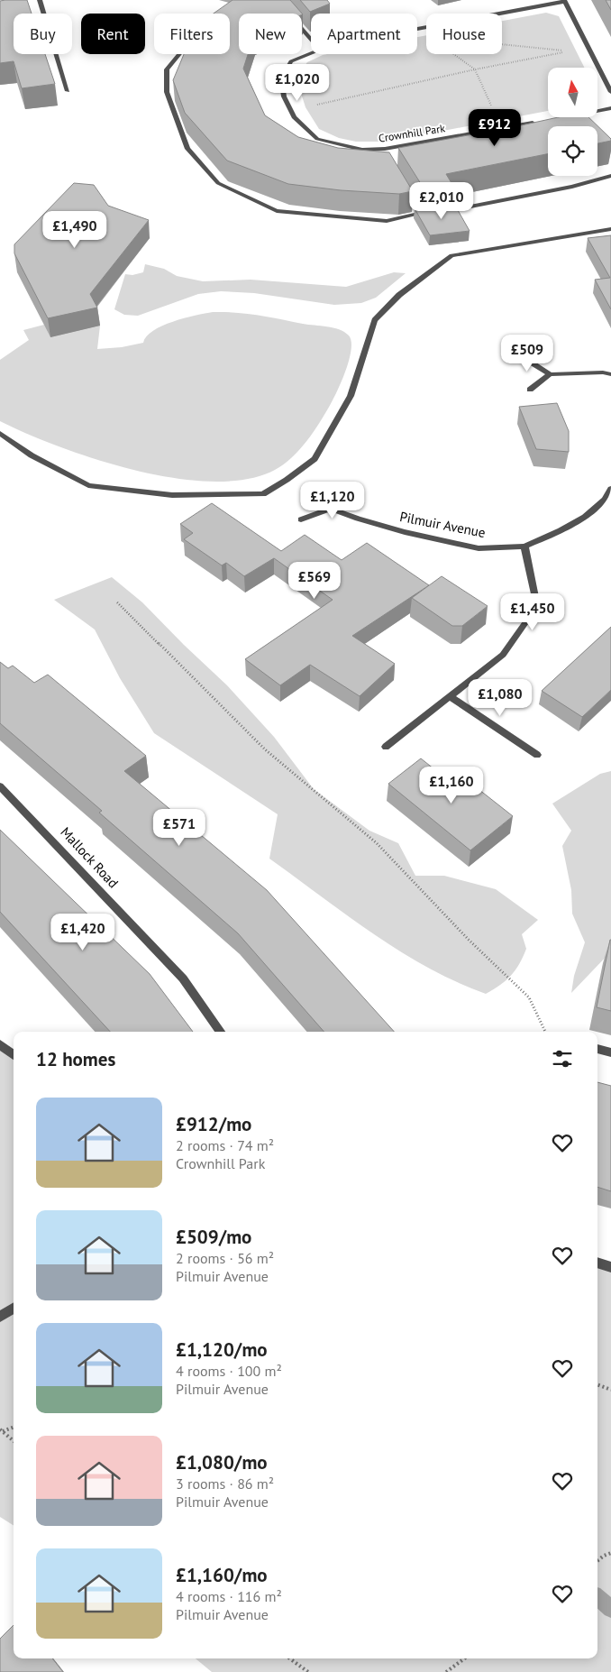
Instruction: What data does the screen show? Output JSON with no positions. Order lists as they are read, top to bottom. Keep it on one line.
{"streets":{"street":["Crownhill Park","Pilmuir Avenue","Mallock Road"]},"north":"top","page":{"chip":["Buy","Rent","Filters","New","Apartment","House"],"price":["£1,020","£912","£2,010","£1,490","£509","£1,120","£569","£1,450","£1,080","£1,160","£571","£1,420"],"heading":"12 homes","list":[{"name":"£912/mo","note":"2 rooms · 74 m² · Crownhill Park"},{"name":"£509/mo","note":"2 rooms · 56 m² · Pilmuir Avenue"},{"name":"£1,120/mo","note":"4 rooms · 100 m² · Pilmuir Avenue"},{"name":"£1,080/mo","note":"3 rooms · 86 m² · Pilmuir Avenue"},{"name":"£1,160/mo","note":"4 rooms · 116 m² · Pilmuir Avenue"}]}}
